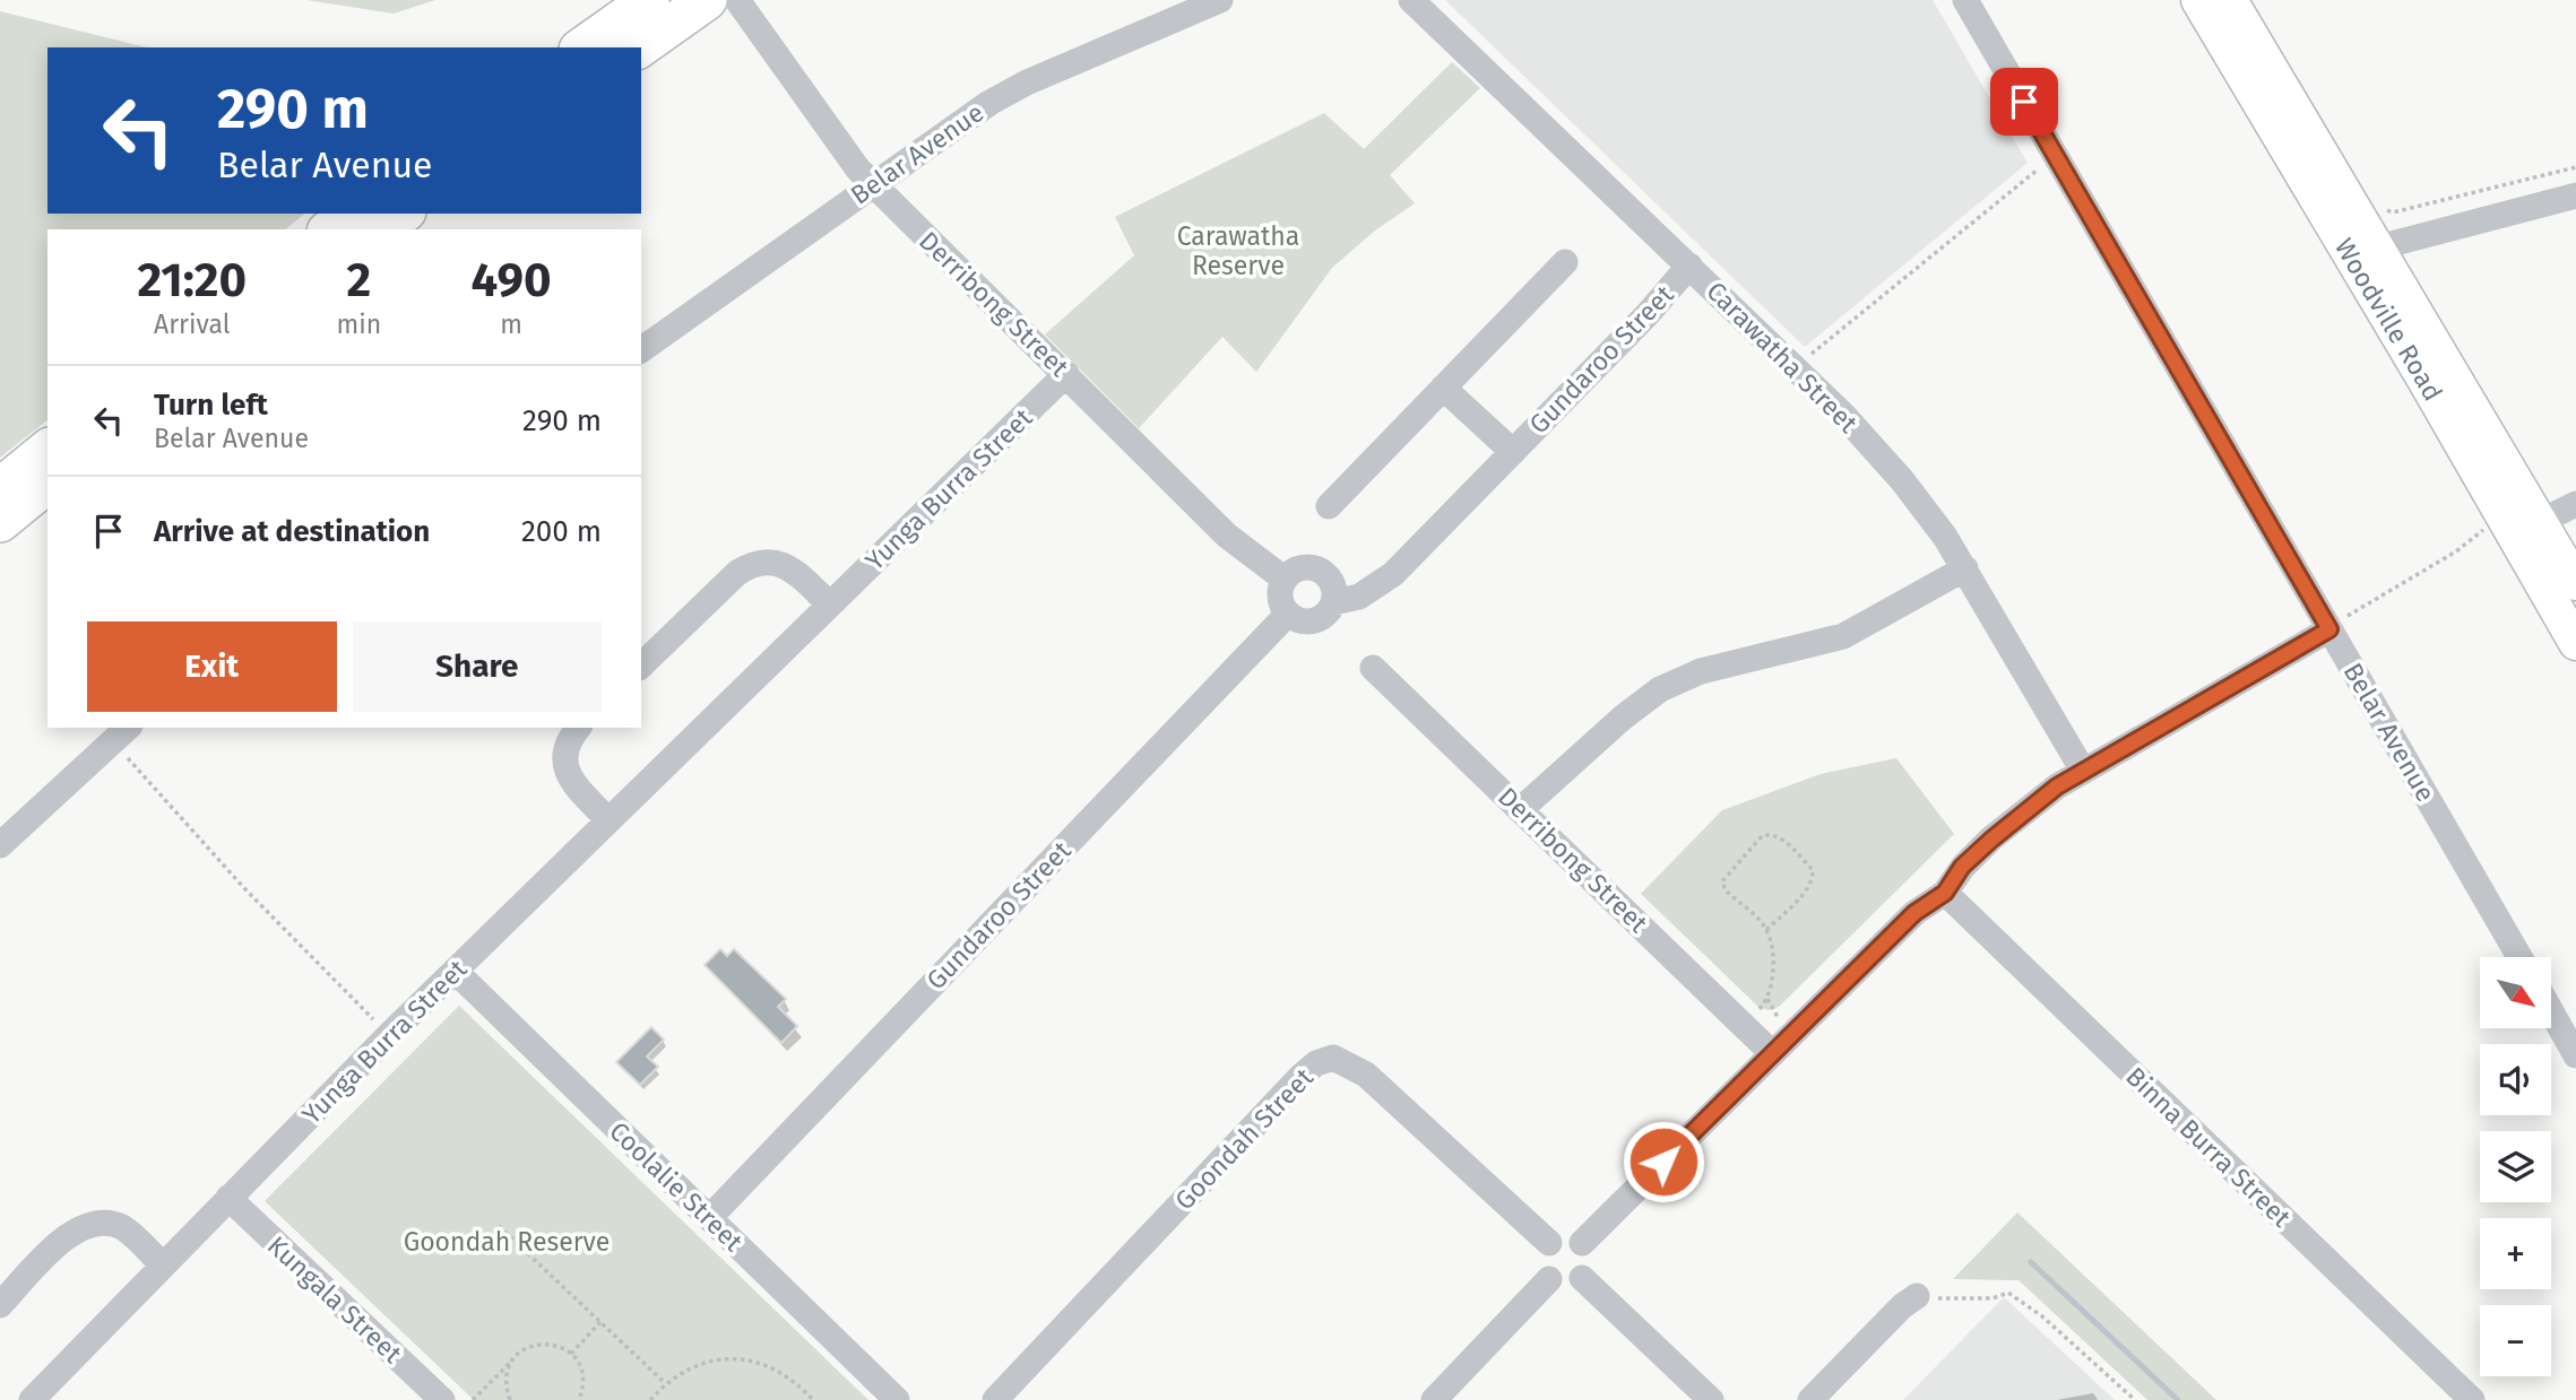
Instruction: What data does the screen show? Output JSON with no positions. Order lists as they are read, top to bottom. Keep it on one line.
{"streets":{"main road":["Woodville Road"],"street":["Belar Avenue","Derribong Street","Carawatha Street","Gundaroo Street","Yunga Burra Street","Goondah Street","Binna Burra Street","Coolalie Street","Kungala Street"]},"crossings":[["Belar Avenue","Derribong Street"],["Derribong Street","Gundaroo Street"],["Derribong Street","Yunga Burra Street"],["Carawatha Street","Gundaroo Street"],["Gundaroo Street","Coolalie Street"],["Yunga Burra Street","Coolalie Street"],["Yunga Burra Street","Kungala Street"]],"parks":["Carawatha Reserve","Goondah Reserve"],"north":"bottom right","page":{"turn":["290 m","Belar Avenue"],"eta":["21:20","Arrival","2","min","490","m"],"list":[{"name":"Turn left","note":"Belar Avenue","value":"290 m"},{"name":"Arrive at destination","value":"200 m"}],"buttons":["Exit","Share"],"map_buttons":["+","−"]}}
